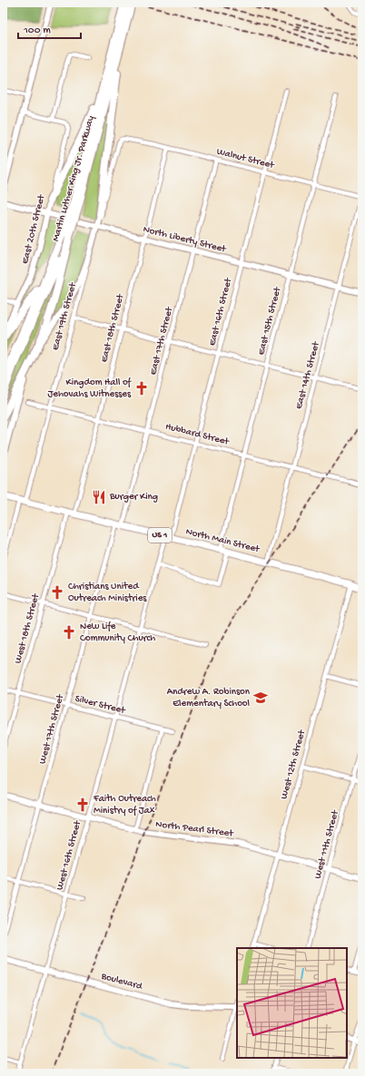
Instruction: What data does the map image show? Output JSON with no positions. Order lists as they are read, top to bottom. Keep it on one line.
{"streets":{"highway":["Martin Luther King Jr. Parkway"],"main road":["US 1","North Main Street"],"street":["Walnut Street","East 20th Street","North Liberty Street","East 16th Street","East 19th Street","East 15th Street","East 18th Street","East 17th Street","East 14th Street","Hubbard Street","West 18th Street","Silver Street","West 17th Street","West 12th Street","North Pearl Street","West 11th Street","West 16th Street","Boulevard"]},"crossings":[["Walnut Street","East 16th Street"],["Walnut Street","East 19th Street"],["Walnut Street","East 15th Street"],["Walnut Street","East 18th Street"],["Walnut Street","East 17th Street"],["Walnut Street","East 14th Street"],["East 20th Street","North Liberty Street"],["North Liberty Street","East 16th Street"],["North Liberty Street","East 19th Street"],["North Liberty Street","East 15th Street"],["North Liberty Street","East 18th Street"],["North Liberty Street","East 17th Street"],["North Liberty Street","East 14th Street"],["East 16th Street","Hubbard Street"],["East 16th Street","North Main Street"],["East 16th Street","West 16th Street"],["East 19th Street","Hubbard Street"],["East 19th Street","North Main Street"],["East 15th Street","Hubbard Street"],["East 15th Street","North Main Street"],["East 18th Street","Hubbard Street"],["East 18th Street","North Main Street"],["East 18th Street","West 18th Street"],["East 17th Street","Hubbard Street"],["East 17th Street","North Main Street"],["East 17th Street","West 17th Street"],["East 14th Street","Hubbard Street"],["East 14th Street","North Main Street"],["North Main Street","West 18th Street"],["North Main Street","West 17th Street"],["North Main Street","West 12th Street"],["North Main Street","West 16th Street"],["West 18th Street","Silver Street"],["Silver Street","West 17th Street"],["Silver Street","West 16th Street"],["West 17th Street","North Pearl Street"],["West 12th Street","North Pearl Street"],["North Pearl Street","West 11th Street"],["North Pearl Street","West 16th Street"],["West 16th Street","Boulevard"]],"places":{"church":["Kingdom Hall of Jehovahs Witnesses","Christians United Outreach Ministries","New Life Community Church","Faith Outreach Ministry of Jax"],"restaurant":["Burger King"],"school or university":["Andrew A. Robinson Elementary School"]},"scale_bar":"100 m"}
